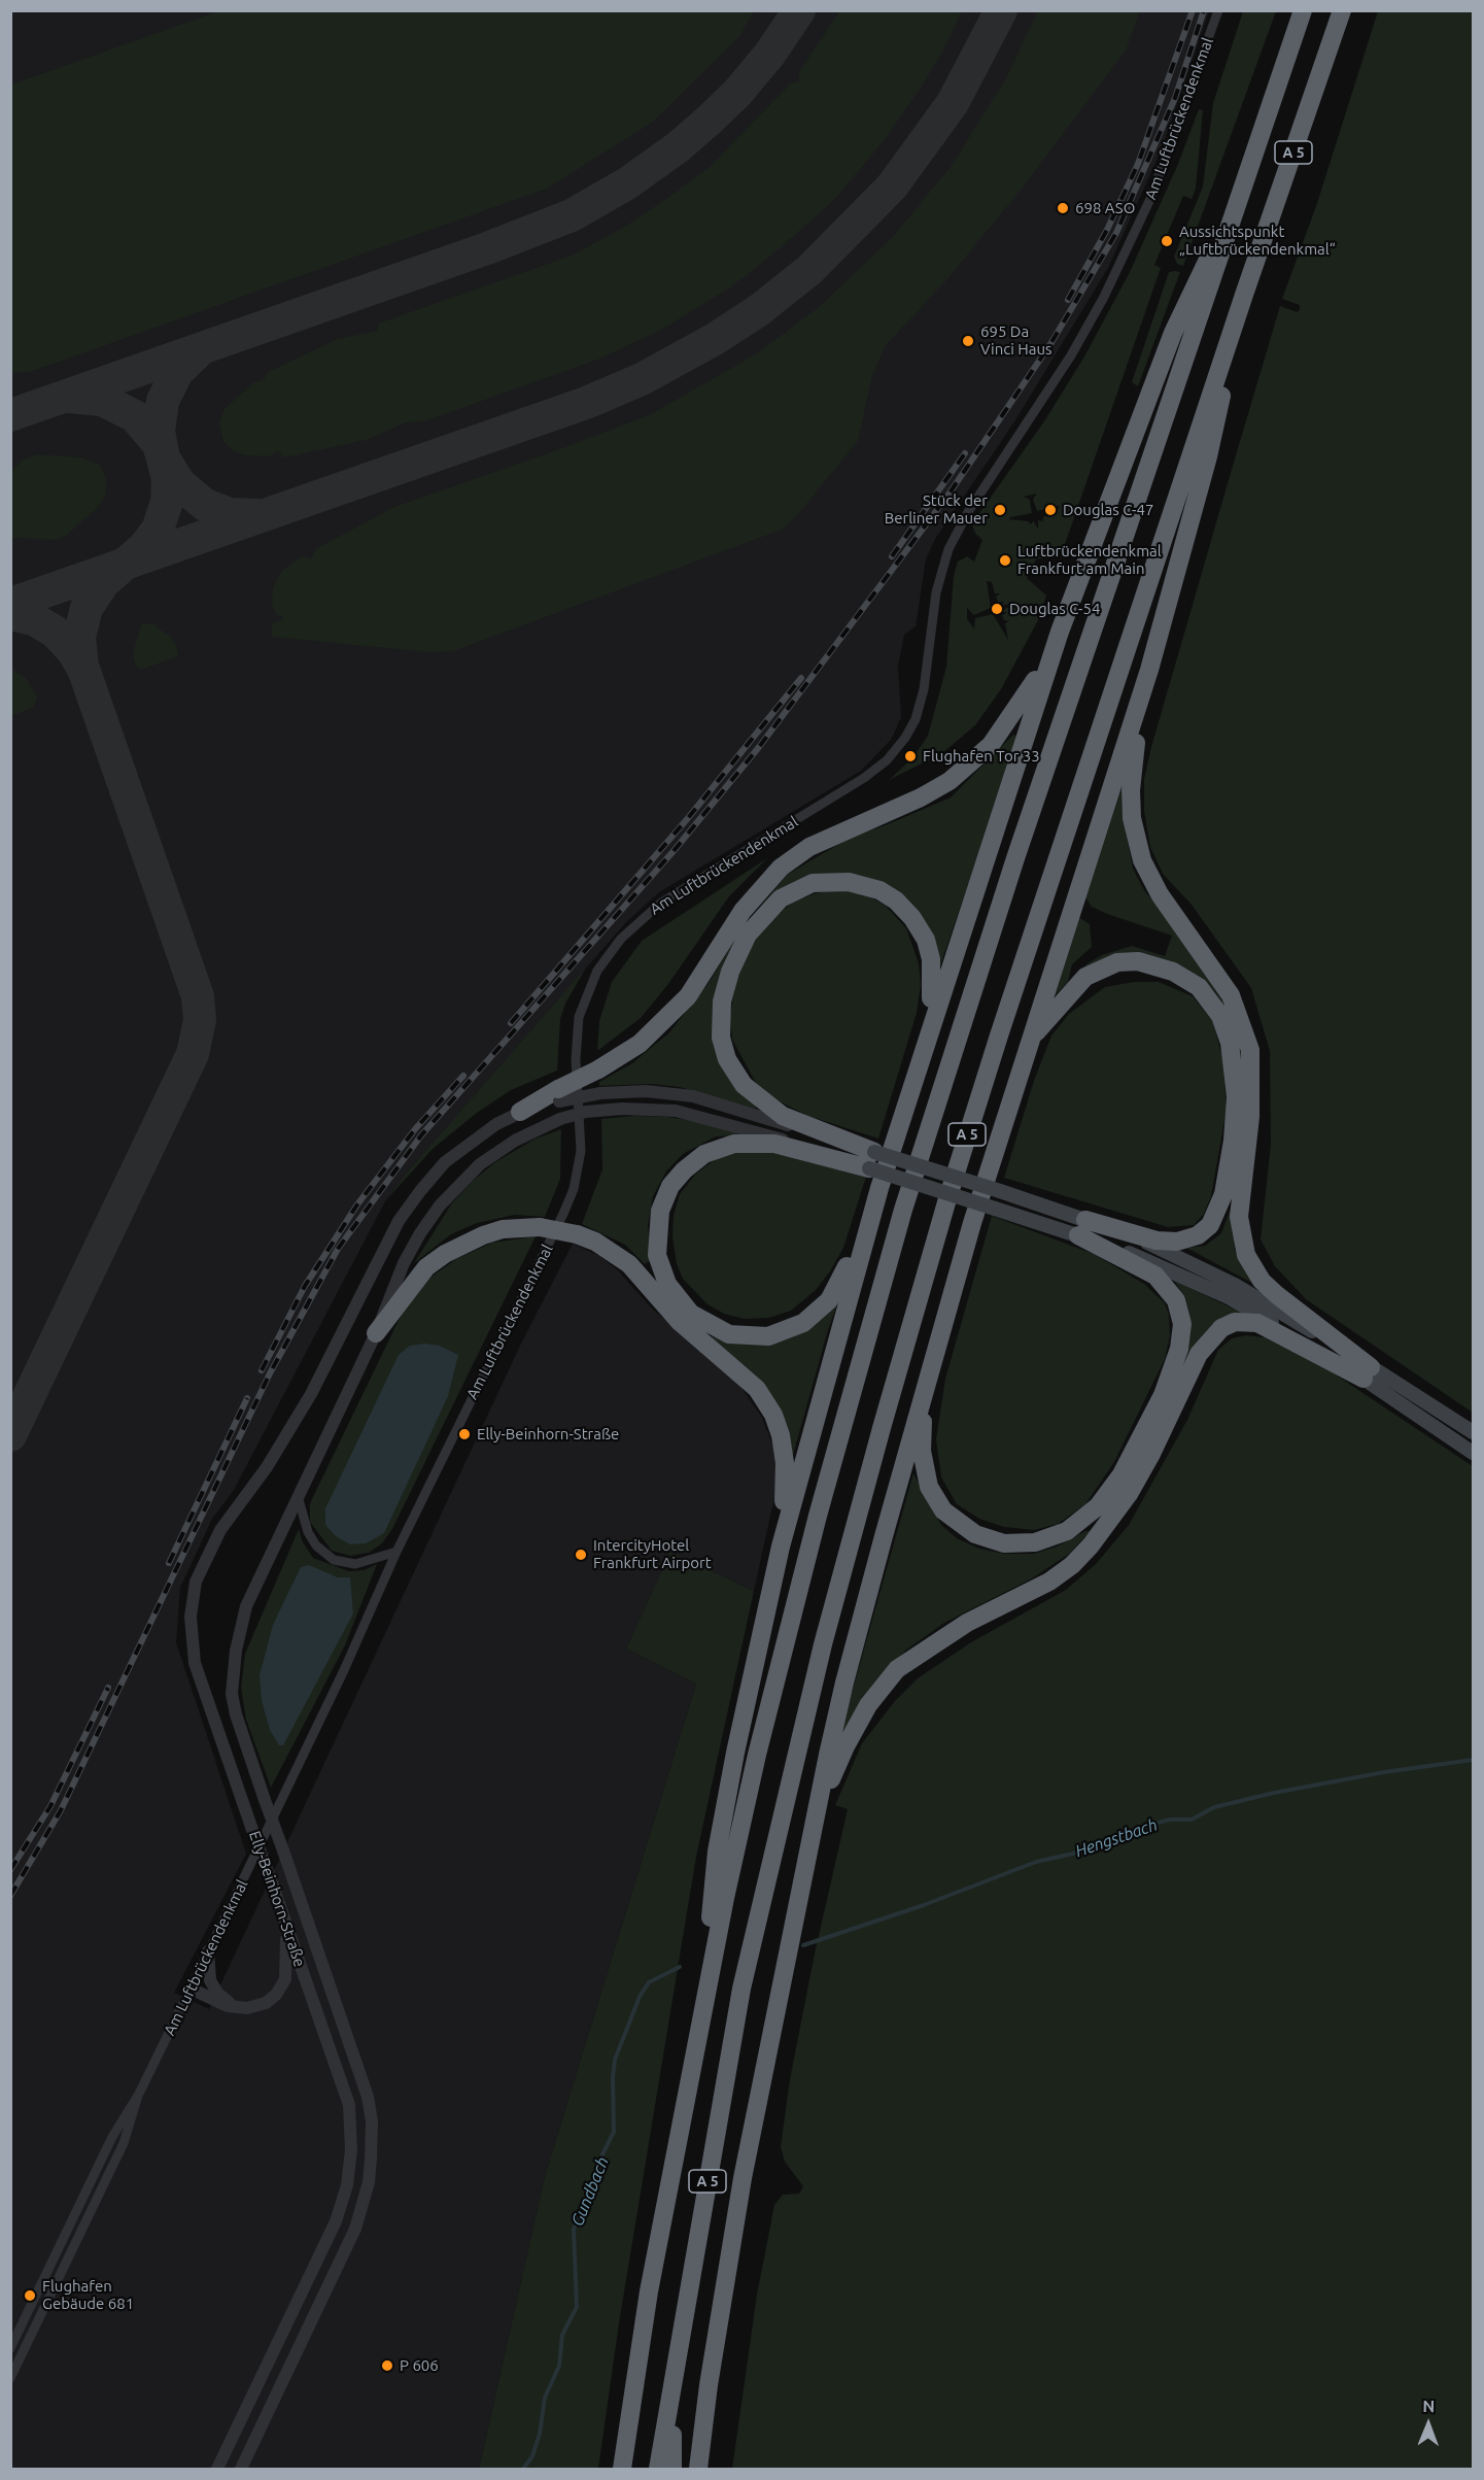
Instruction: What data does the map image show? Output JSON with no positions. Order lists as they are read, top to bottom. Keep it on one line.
{"streets":{"highway":["A 5"],"street":["Am Luftbrückendenkmal","Elly-Beinhorn-Straße"]},"water":["Hengstbach","Gundbach"],"places":["698 ASO","Aussichtspunkt „Luftbrückendenkmal“","695 Da Vinci Haus","Stück der Berliner Mauer","Douglas C-47","Luftbrückendenkmal Frankfurt am Main","Douglas C-54","Flughafen Tor 33","Elly-Beinhorn-Straße","IntercityHotel Frankfurt Airport","Flughafen Gebäude 681","P 606"],"north":"top"}
